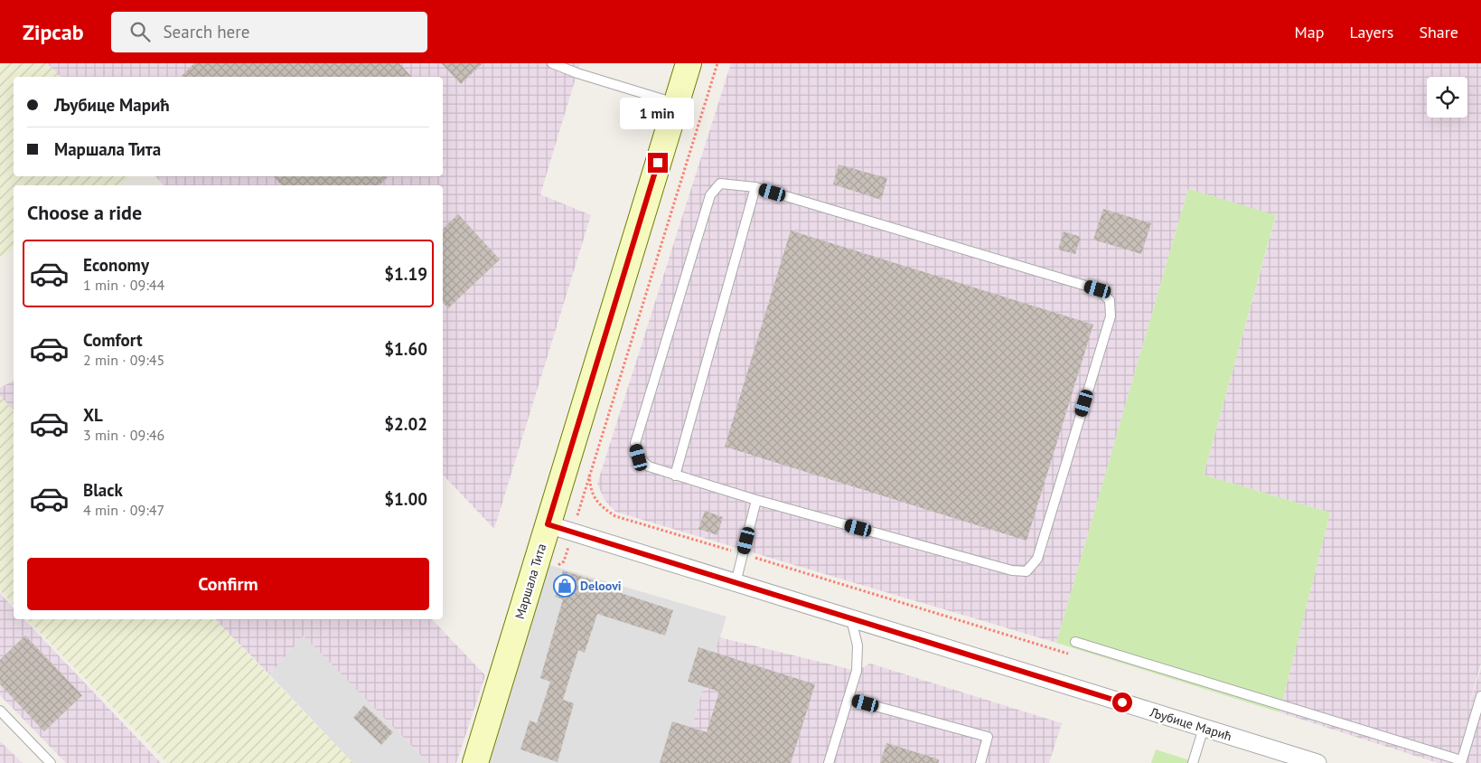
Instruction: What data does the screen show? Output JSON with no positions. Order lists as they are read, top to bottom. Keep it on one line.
{"streets":{"main road":["Маршала Тита"],"street":["Љубице Марић"]},"crossings":[["Маршала Тита","Љубице Марић"]],"places":{"shop":["Deloovi"]},"page":{"header":"Zipcab","search":"Search here","nav":["Map","Layers","Share"],"banner":["Љубице Марић","Маршала Тита"],"bubble":"1 min","heading":"Choose a ride","list":[{"name":"Economy","note":"1 min · 09:44","value":"$1.19"},{"name":"Comfort","note":"2 min · 09:45","value":"$1.60"},{"name":"XL","note":"3 min · 09:46","value":"$2.02"},{"name":"Black","note":"4 min · 09:47","value":"$1.00"}],"buttons":"Confirm"}}
